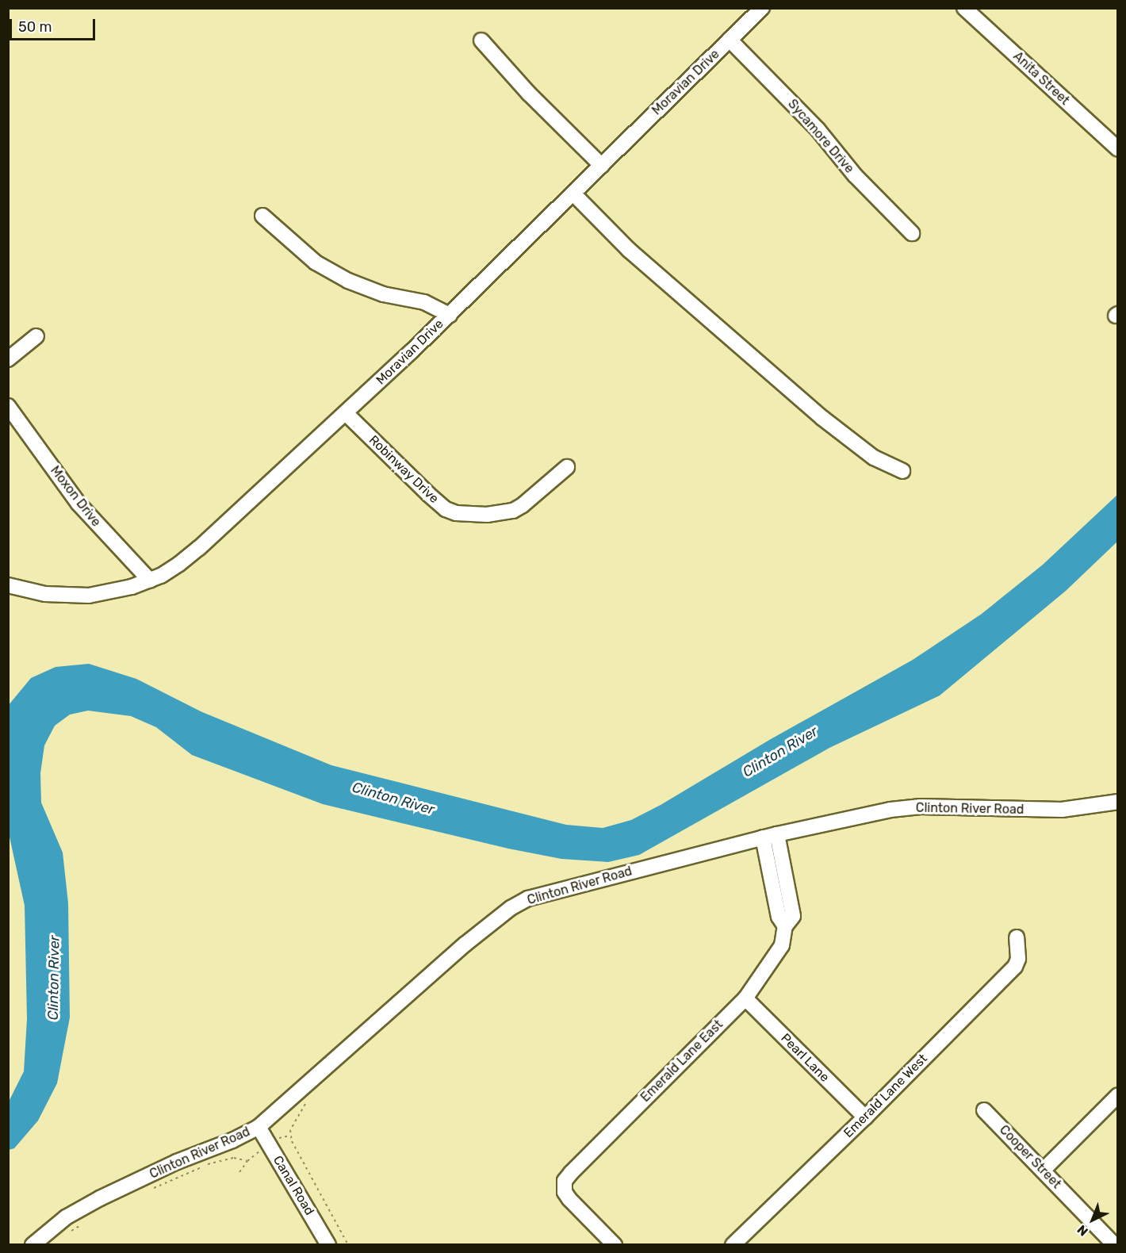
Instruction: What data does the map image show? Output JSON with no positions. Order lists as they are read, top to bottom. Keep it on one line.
{"streets":{"street":["Anita Street","Moravian Drive","Sycamore Drive","Robinway Drive","Moxon Drive","Clinton River Road","Pearl Lane","Emerald Lane East","Emerald Lane West","Cooper Street","Canal Road"]},"crossings":[["Moravian Drive","Sycamore Drive"],["Moravian Drive","Robinway Drive"],["Moravian Drive","Moxon Drive"],["Clinton River Road","Emerald Lane East"],["Clinton River Road","Canal Road"],["Pearl Lane","Emerald Lane East"],["Pearl Lane","Emerald Lane West"]],"water":["Clinton River"],"scale_bar":"50 m","north":"bottom left"}
